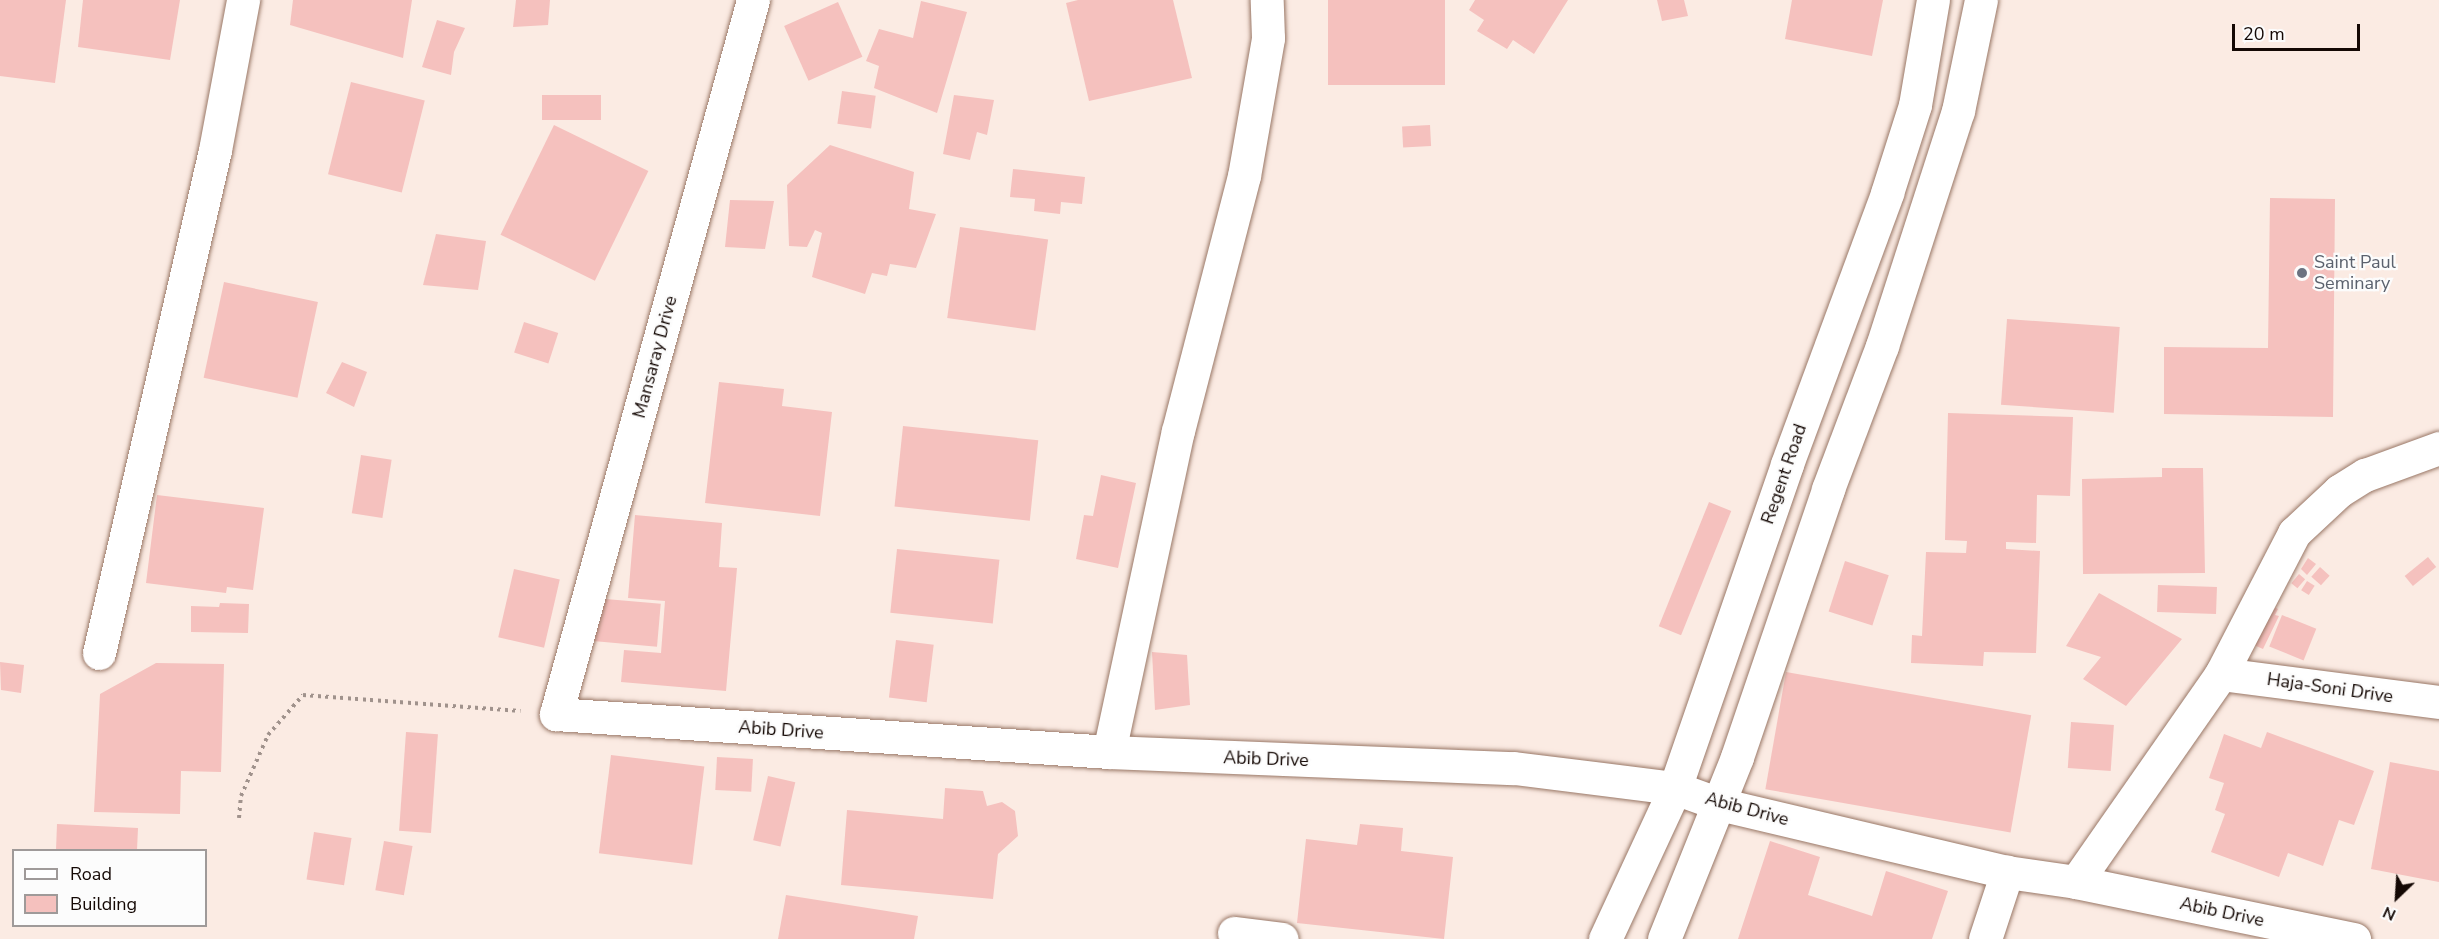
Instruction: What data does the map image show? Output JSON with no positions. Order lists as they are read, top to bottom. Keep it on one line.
{"streets":{"street":["Mansaray Drive","Regent Road","Haja-Soni Drive","Abib Drive"]},"crossings":[["Mansaray Drive","Abib Drive"],["Regent Road","Abib Drive"]],"places":["Saint Paul Seminary"],"legend":["Road","Building"],"scale_bar":"20 m","north":"bottom left"}
